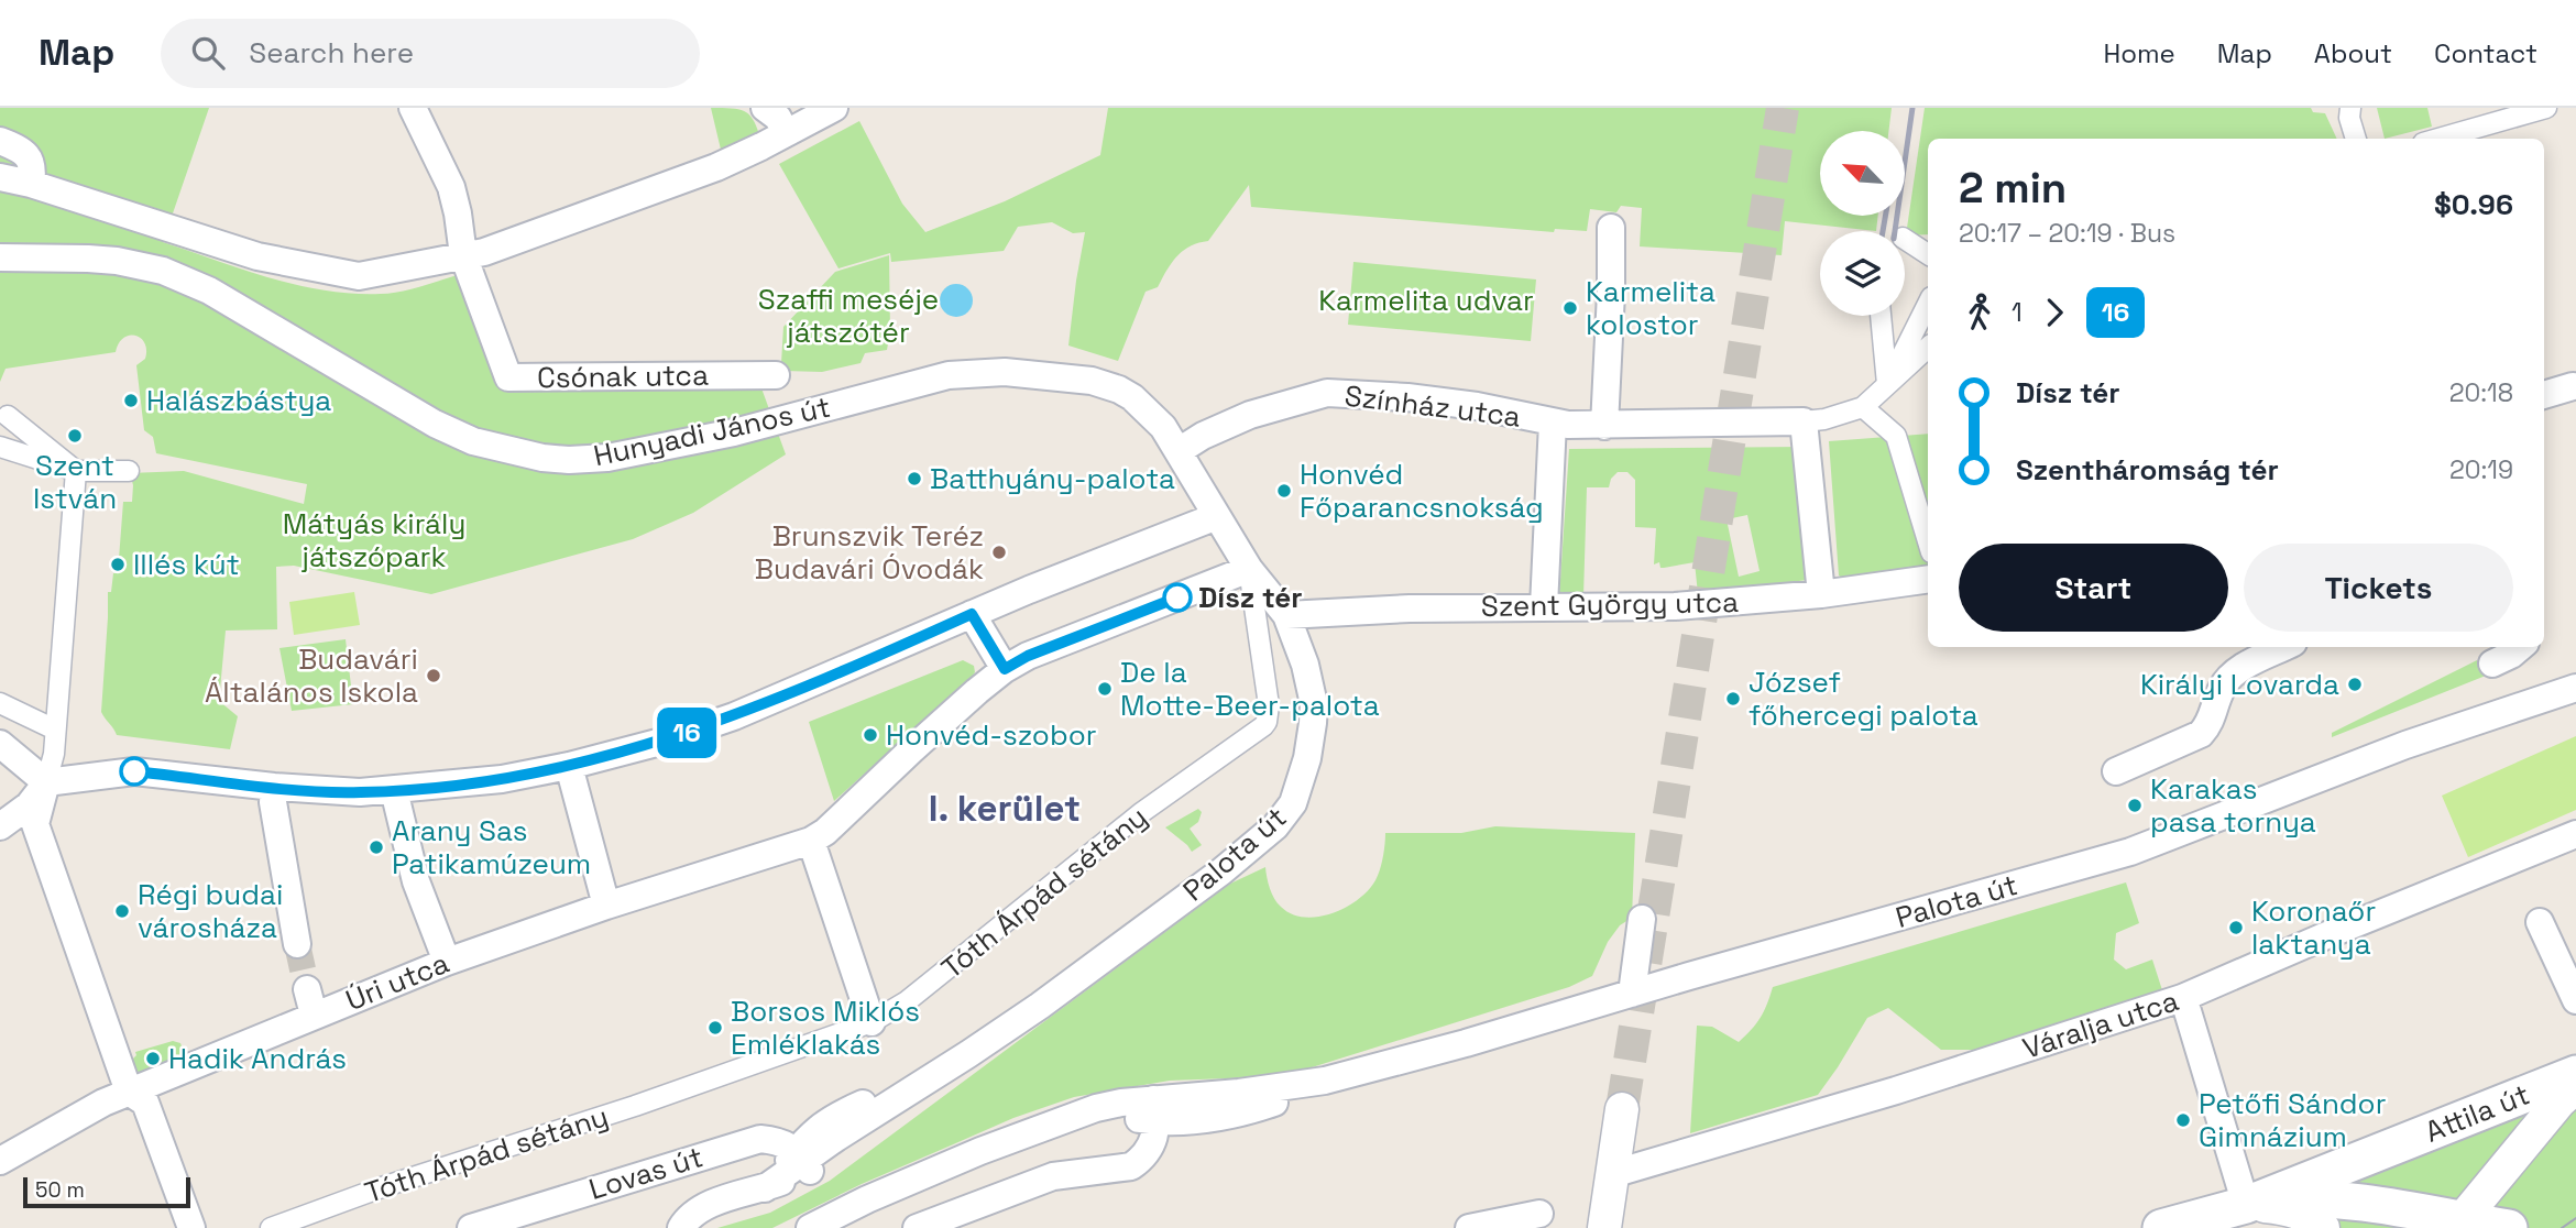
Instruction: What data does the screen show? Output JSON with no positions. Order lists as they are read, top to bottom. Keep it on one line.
{"streets":{"main road":["Attila út"],"street":["Csónak utca","Színház utca","Hunyadi János út","Szent György utca","Palota út","Tóth Árpád sétány","Úri utca","Váralja utca","Lovas út"]},"crossings":[["Színház utca","Hunyadi János út"],["Szent György utca","Palota út"],["Palota út","Tóth Árpád sétány"],["Palota út","Lovas út"]],"districts":["I. kerület"],"parks":["Szaffi meséje játszótér","Karmelita udvar","Mátyás király játszópark"],"places":["Karmelita kolostor","Halászbástya","Szent István","Batthyány-palota","Honvéd Főparancsnokság","Brunszvik Teréz Budavári Óvodák","Illés kút","Dísz tér","Budavári Általános Iskola","Királyi Lovarda","De la Motte-Beer-palota","József főhercegi palota","Honvéd-szobor","Karakas pasa tornya","Arany Sas Patikamúzeum","Régi budai városháza","Koronaőr laktanya","Borsos Miklós Emléklakás","Hadik András","Petőfi Sándor Gimnázium"],"lines":["bus line 16"],"scale_bar":"50 m","north":"top left","page":{"header":"Map","search":"Search here","nav":["Home","Map","About","Contact"],"on_map":"16","heading":["2 min","20:17 – 20:19 · Bus","$0.96"],"legs":["1","16"],"list":[{"name":"Dísz tér","value":"20:18"},{"name":"Szentháromság tér","value":"20:19"}],"buttons":["Start","Tickets"],"scale":"50 m"}}
